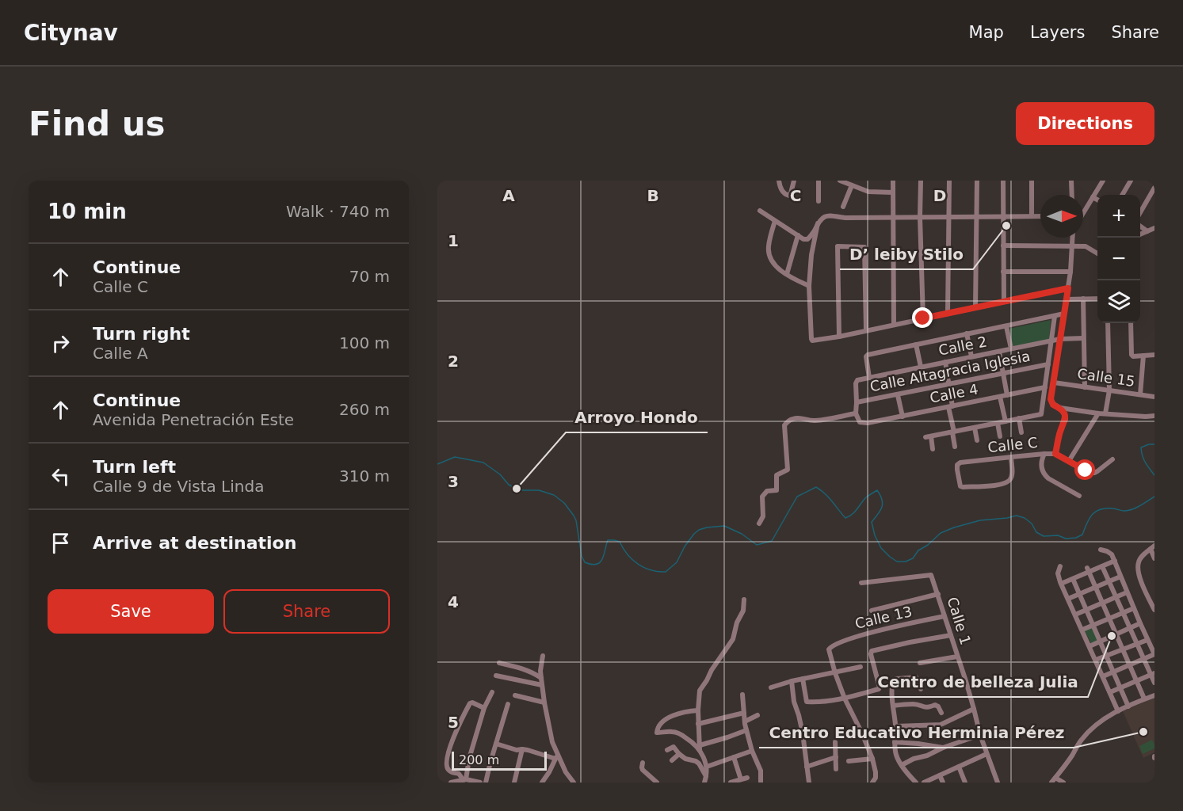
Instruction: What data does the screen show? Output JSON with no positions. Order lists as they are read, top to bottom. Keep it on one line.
{"streets":{"street":["Calle 2","Calle Altagracia Iglesia","Calle 15","Calle 4","Calle C","Calle 13","Calle 1"]},"crossings":[["Calle 13","Calle 1"]],"places":["D’ leiby Stilo","Arroyo Hondo","Centro de belleza Julia","Centro Educativo Herminia Pérez"],"scale_bar":"200 m","north":"right","page":{"header":"Citynav","nav":["Map","Layers","Share"],"buttons":["Directions",["Save","Share"]],"title":"Find us","heading":["10 min","Walk · 740 m"],"map_buttons":["+","−"],"list":[["Continue","Calle C","70 m"],["Turn right","Calle A","100 m"],["Continue","Avenida Penetración Este","260 m"],["Turn left","Calle 9 de Vista Linda","310 m"],"Arrive at destination"],"scale":"200 m"},"grid":{"columns":["A","B","C","D"],"rows":["1","2","3","4","5"]}}
